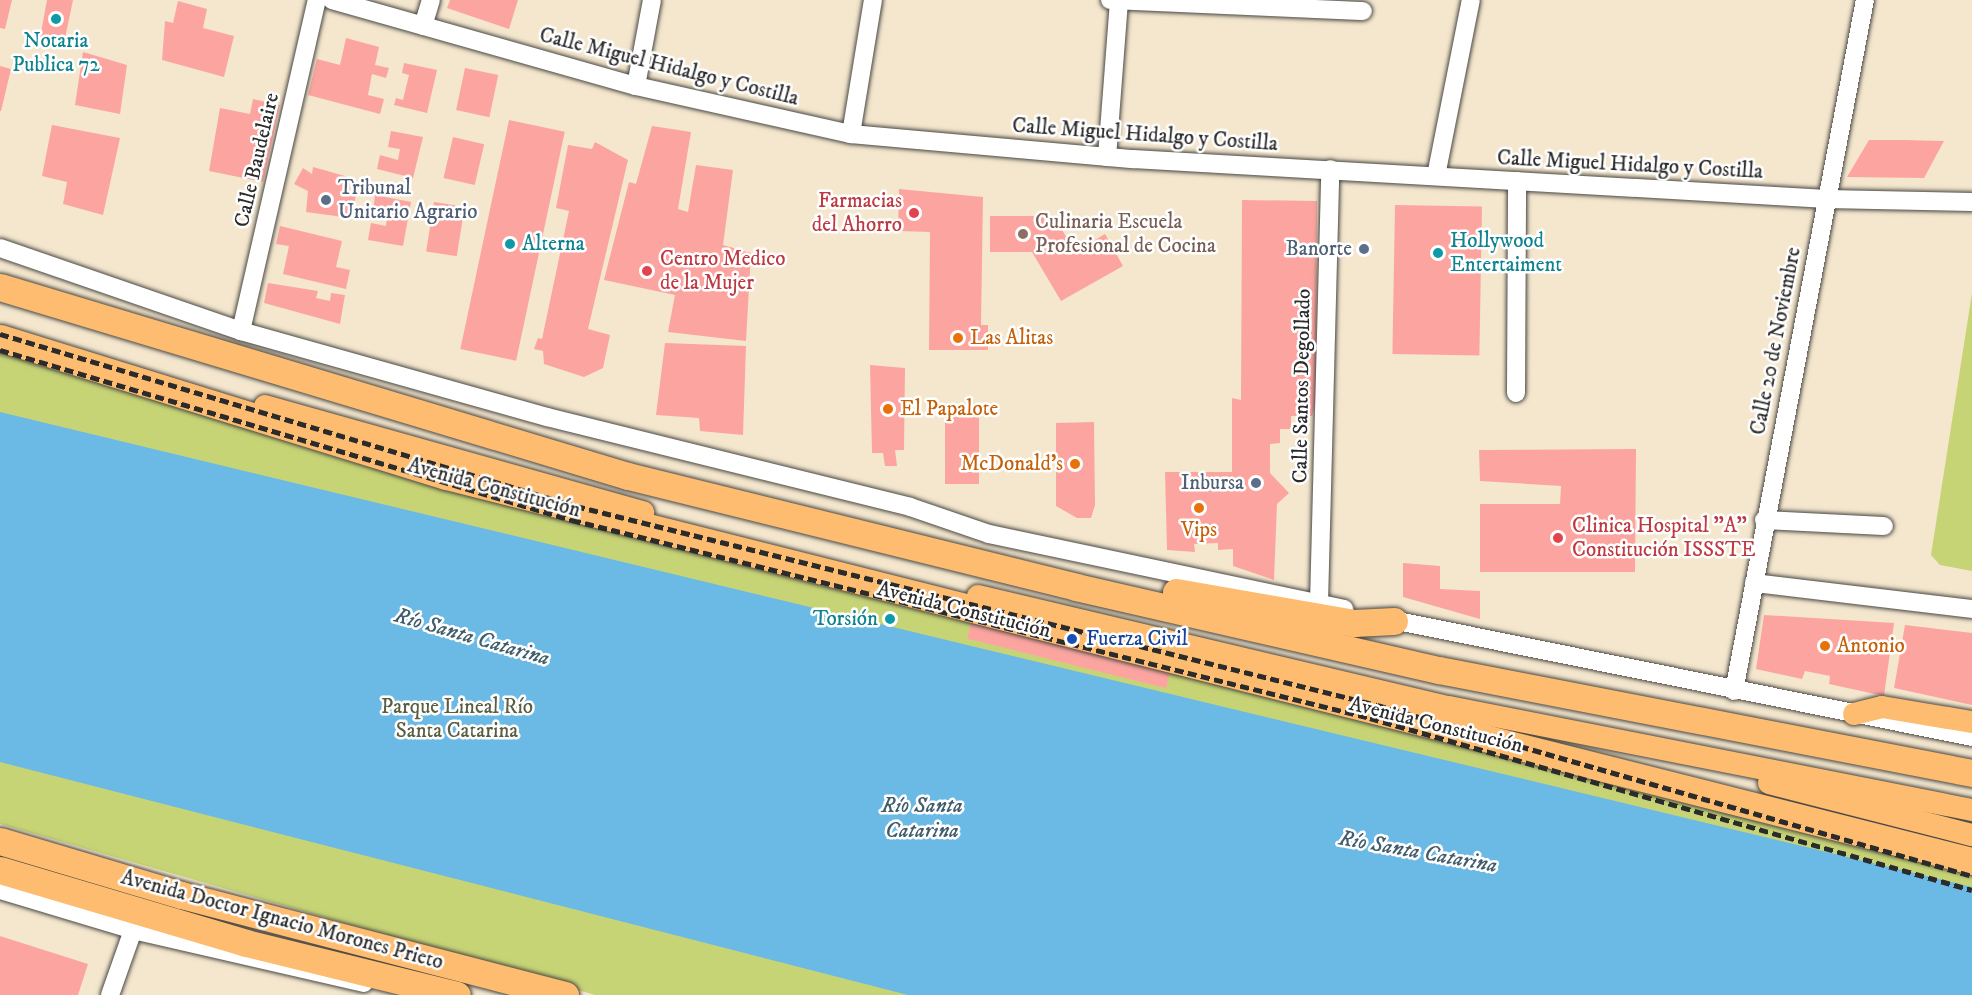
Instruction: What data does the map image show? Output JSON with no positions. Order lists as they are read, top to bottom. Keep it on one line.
{"streets":{"highway":["Avenida Constitución","Avenida Doctor Ignacio Morones Prieto"],"street":["Calle Miguel Hidalgo y Costilla","Calle Baudelaire","Calle 20 de Noviembre","Calle Santos Degollado"]},"crossings":[["Calle Miguel Hidalgo y Costilla","Calle 20 de Noviembre"],["Calle Miguel Hidalgo y Costilla","Calle Santos Degollado"]],"water":["Río Santa Catarina"],"parks":["Parque Lineal Río Santa Catarina"],"places":["Notaria Publica 72","Tribunal Unitario Agrario","Farmacias del Ahorro","Culinaria Escuela Profesional de Cocina","Alterna","Banorte","Hollywood Entertaiment","Centro Medico de la Mujer","Las Alitas","El Papalote","McDonald's","Inbursa","Vips","Clinica Hospital \"A\" Constitución ISSSTE","Torsión","Fuerza Civil","Antonio"]}
